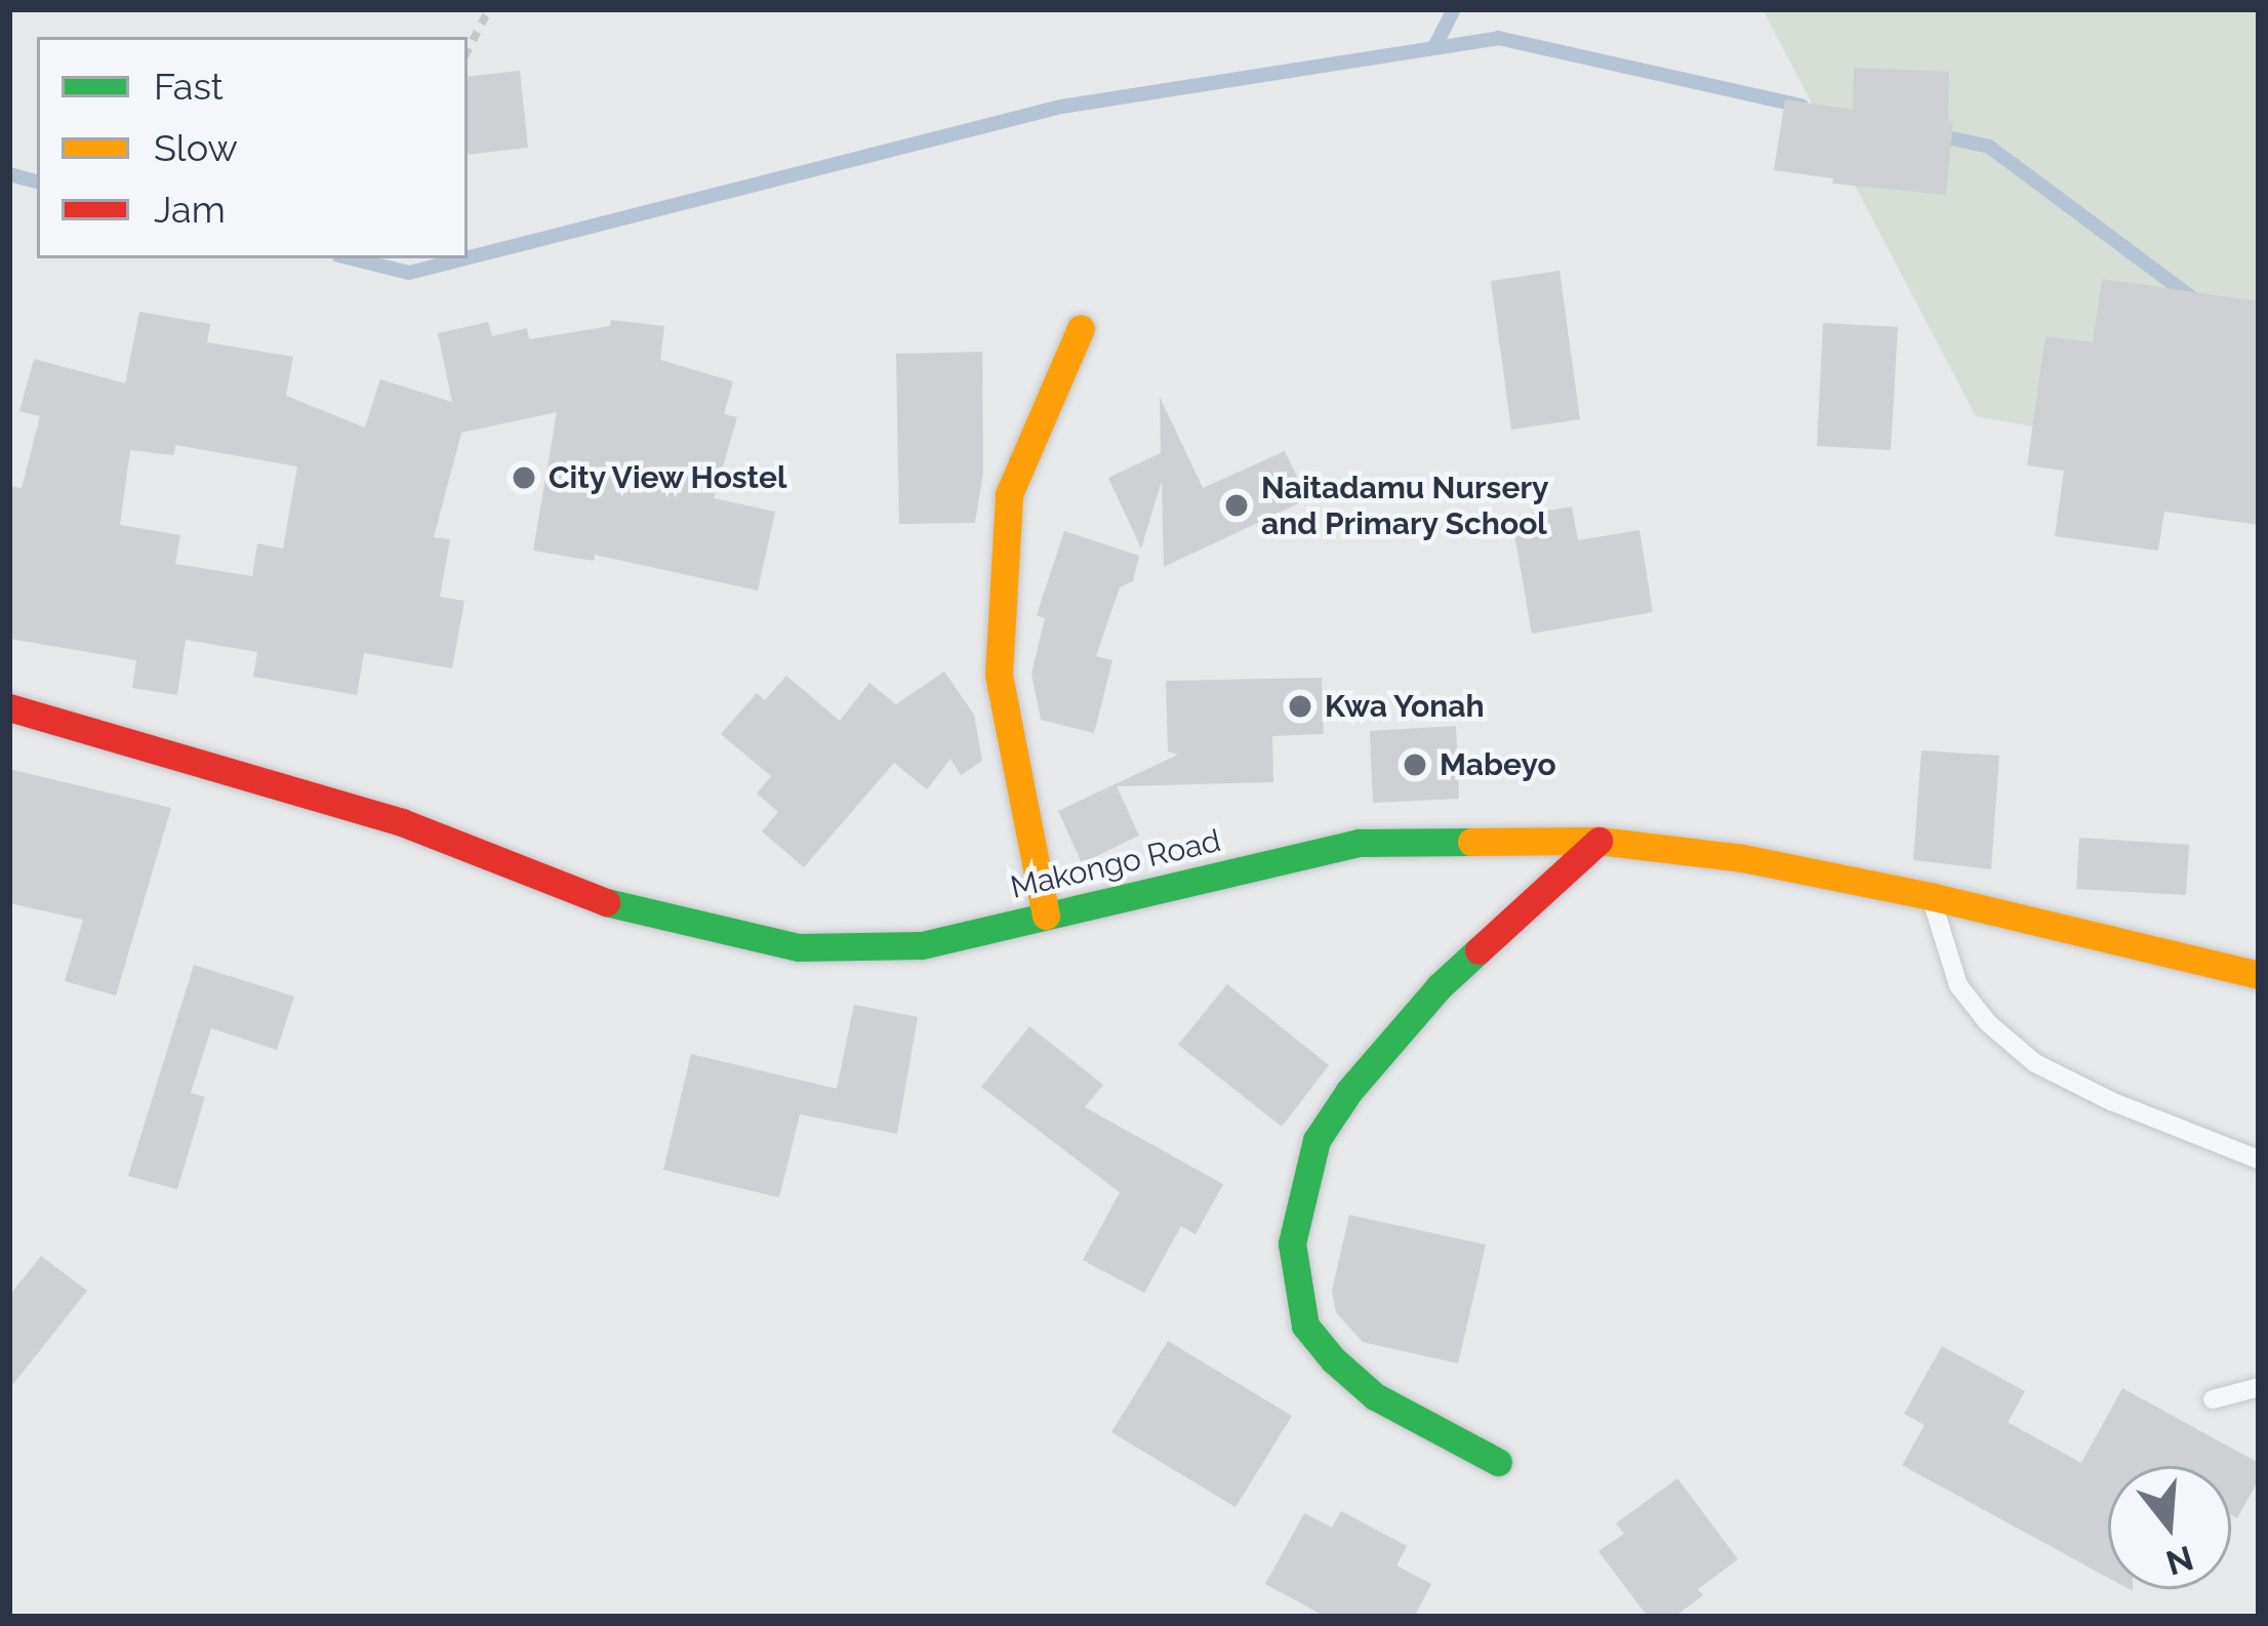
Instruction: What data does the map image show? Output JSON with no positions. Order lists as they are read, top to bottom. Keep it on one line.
{"streets":{"street":["Makongo Road"]},"places":["City View Hostel","Naitadamu Nursery and Primary School","Kwa Yonah","Mabeyo"],"legend":["Fast","Slow","Jam"],"north":"bottom"}
